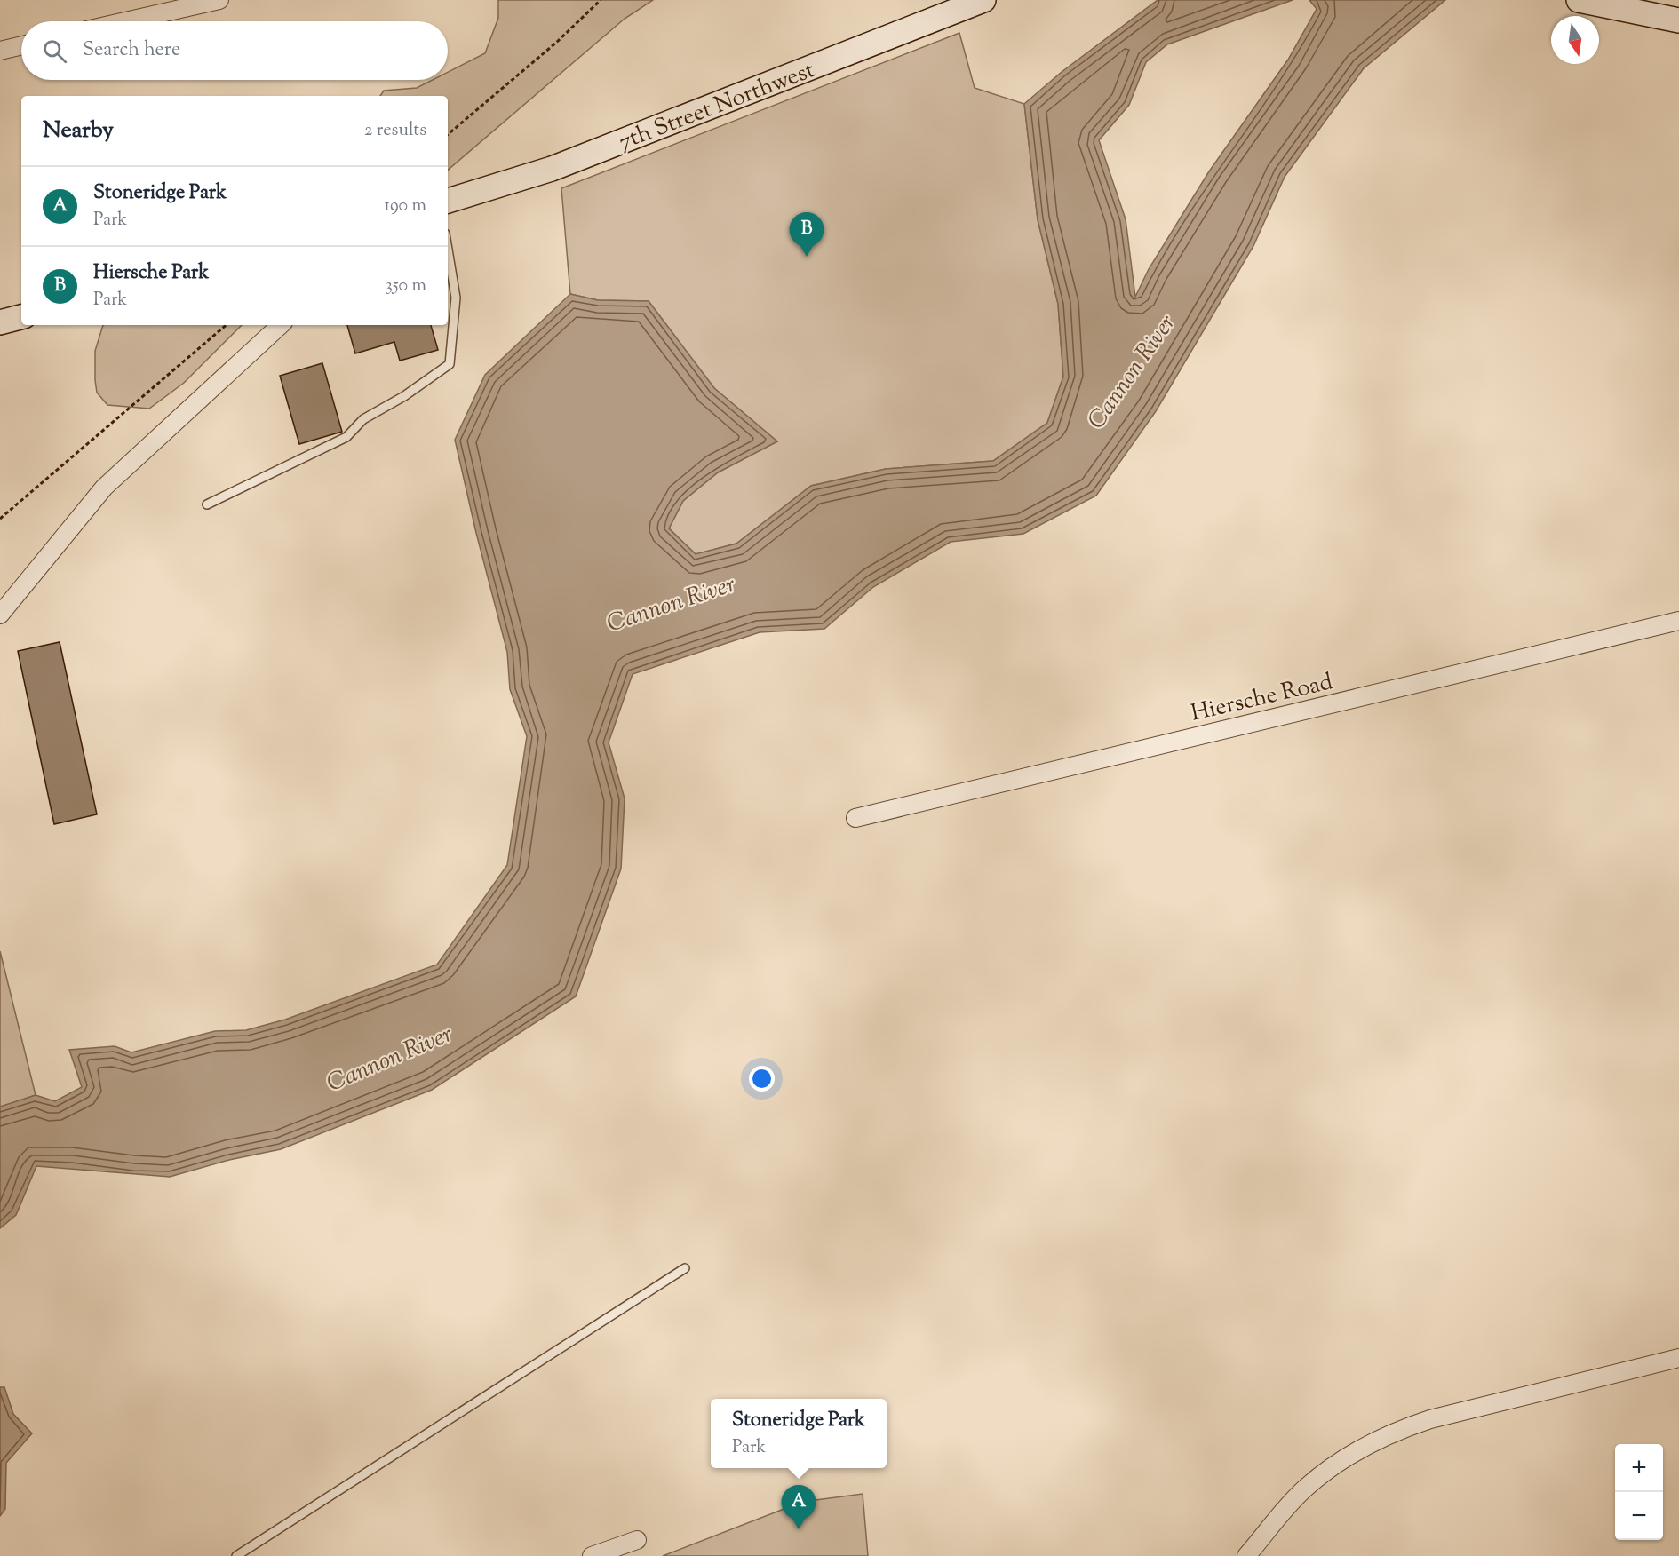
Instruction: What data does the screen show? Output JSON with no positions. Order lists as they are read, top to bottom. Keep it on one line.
{"streets":{"street":["7th Street Northwest","Hiersche Road"]},"water":["Cannon River"],"north":"bottom","page":{"search":"Search here","heading":["Nearby","2 results"],"list":[{"mark":"A","name":"Stoneridge Park","note":"Park","value":"190 m"},{"mark":"B","name":"Hiersche Park","note":"Park","value":"350 m"}],"pins":["B","A"],"popup":["Stoneridge Park","Park"],"map_buttons":["+","−"]}}
